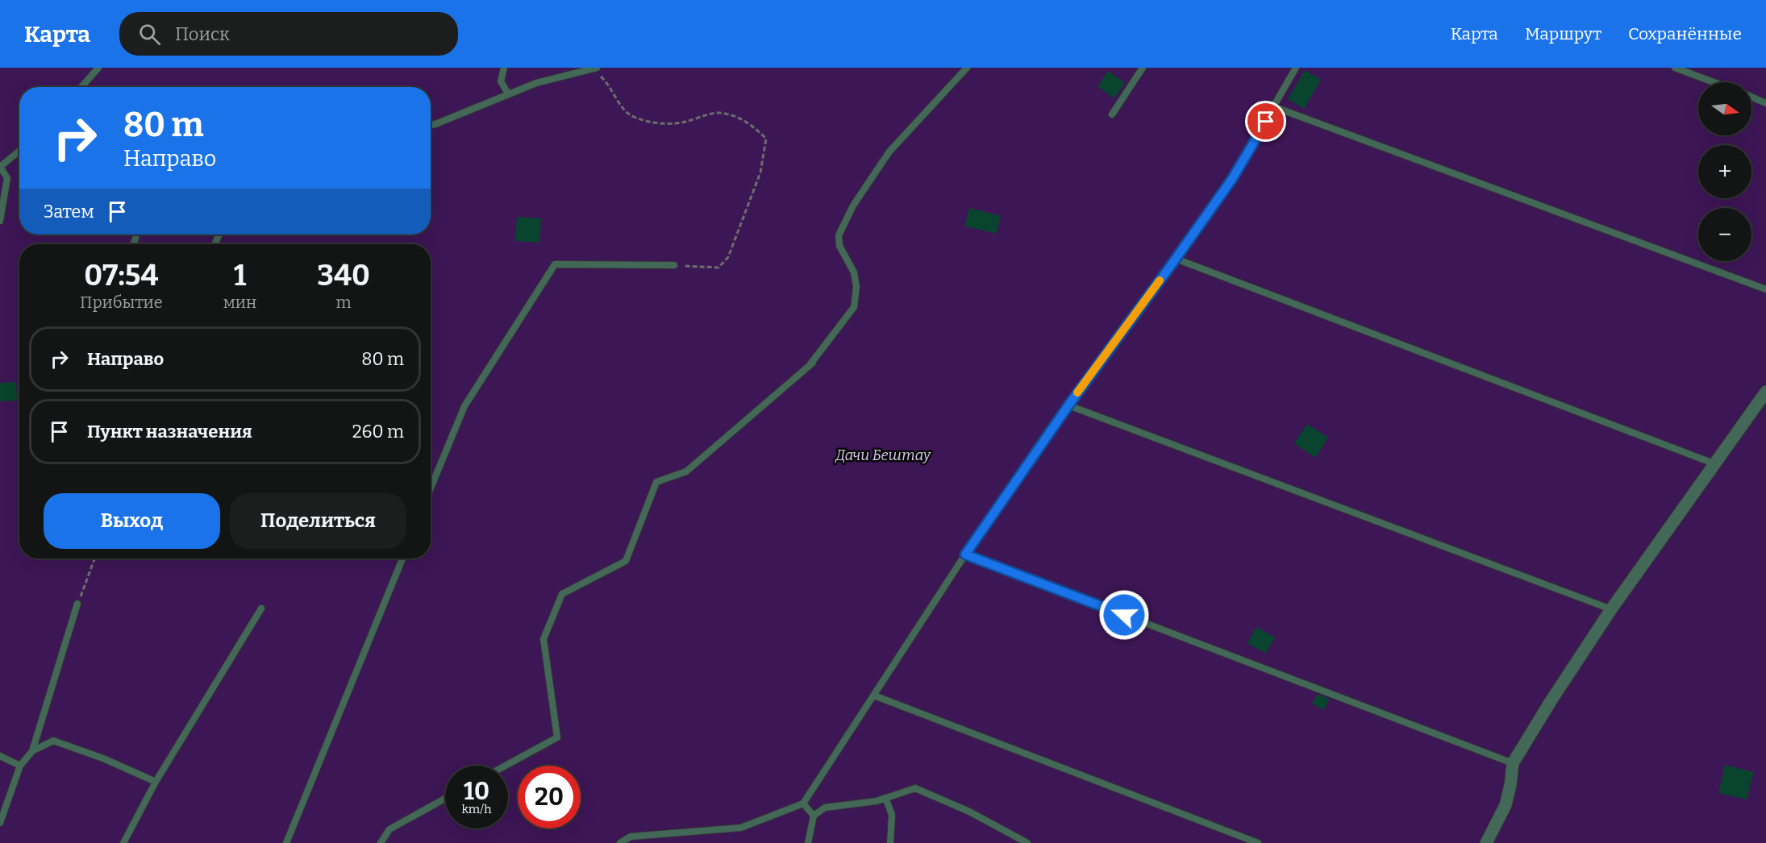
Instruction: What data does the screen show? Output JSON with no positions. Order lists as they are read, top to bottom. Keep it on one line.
{"parks":["Дачи Бештау"],"north":"right","page":{"header":"Карта","search":"Поиск","nav":["Карта","Маршрут","Сохранённые"],"map_buttons":["+","−"],"turn":["80 m","Направо"],"then":"Затем","eta":["07:54","Прибытие","1","мин","340","m"],"list":[{"name":"Направо","value":"80 m"},{"name":"Пункт назначения","value":"260 m"}],"buttons":["Выход","Поделиться"],"speed":"10 km/h","limit":"20"}}
